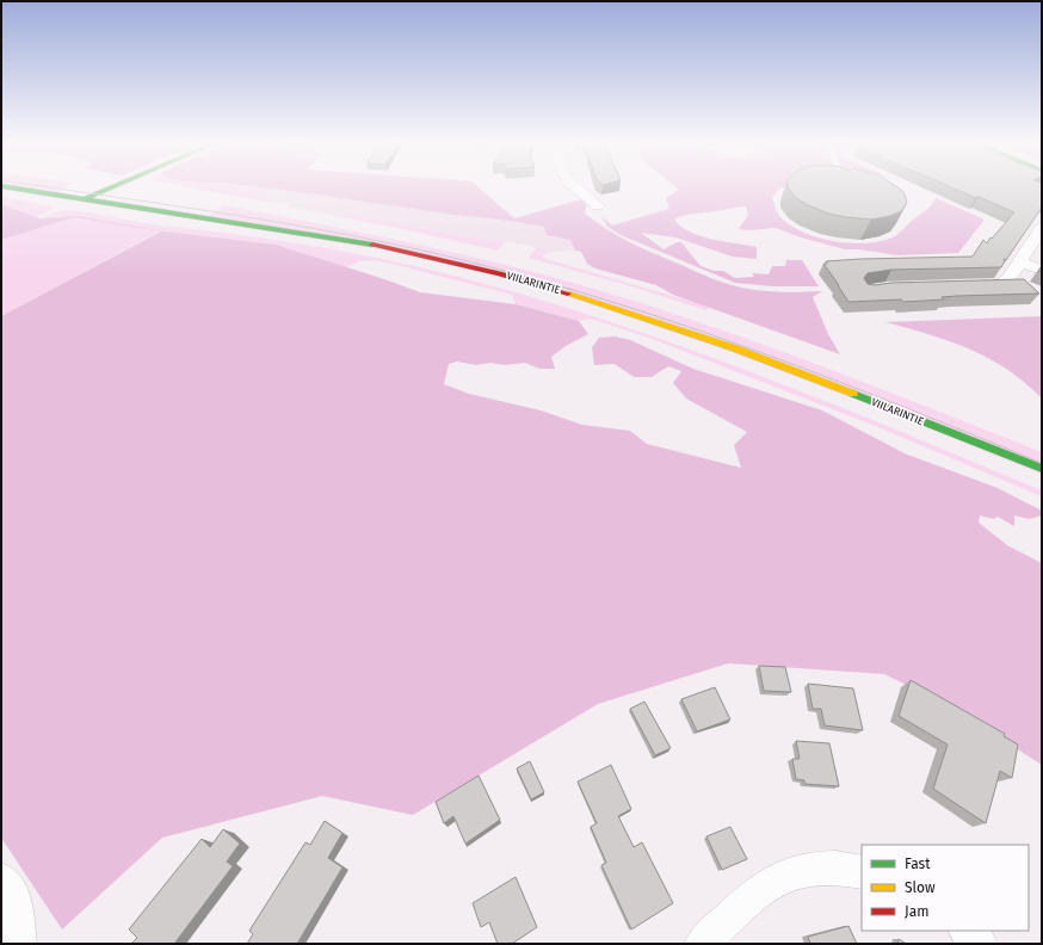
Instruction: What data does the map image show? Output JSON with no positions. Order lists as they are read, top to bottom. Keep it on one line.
{"streets":{"main road":["VIILARINTIE"]},"legend":["Fast","Slow","Jam"]}
